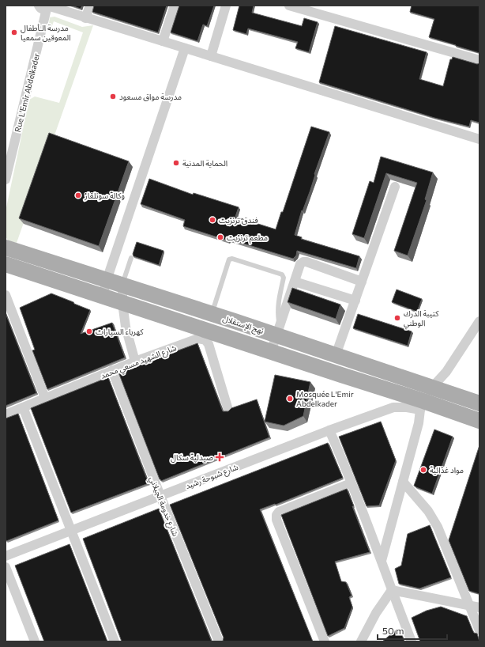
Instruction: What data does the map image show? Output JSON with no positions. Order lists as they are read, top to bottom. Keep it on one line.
{"streets":{"main road":["نهج الإستقلال"],"street":["Rue L'Emir Abdelkader","شارع الشهيد مسعي محمد","شارع شبوحة رشيد","شارع خدومة الجيلاني"]},"crossings":[["شارع الشهيد مسعي محمد","شارع خدومة الجيلاني"],["شارع شبوحة رشيد","شارع خدومة الجيلاني"]],"places":{"other":["مدرسة الـأطفال المعوقين سمعيا","مدرسة مواق مسعود","الحماية المدنية","وكالة سونلغاز","فندق ترنزيت","مطعم ترنزيت","كتيبة الدرك الوطني","كهرباء السيارات","Mosquée L'Emir Abdelkader","مواد غذائية"],"health":["صيدلية سكال"]},"scale_bar":"50 m"}
